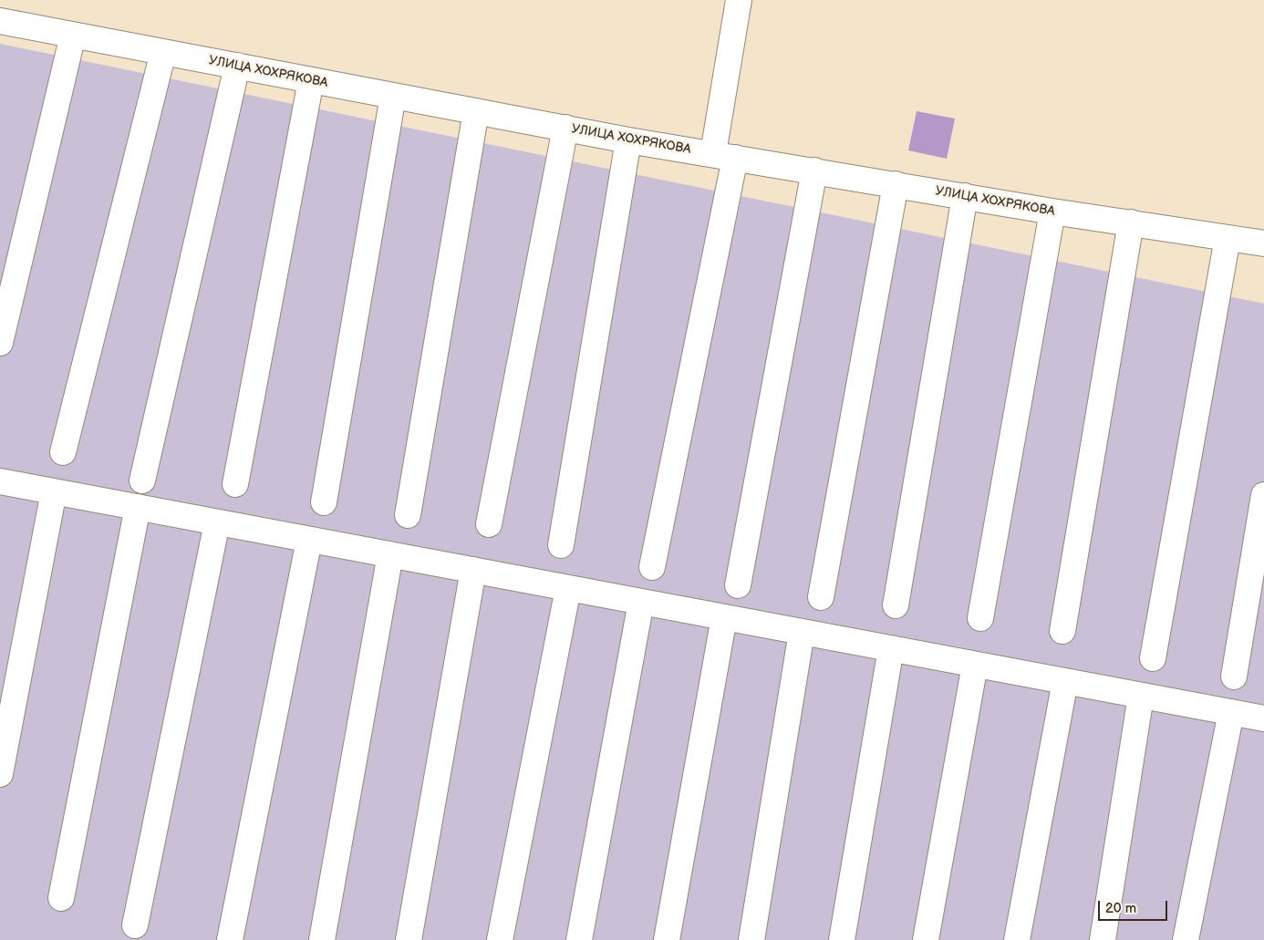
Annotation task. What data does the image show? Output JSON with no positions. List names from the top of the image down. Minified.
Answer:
{"streets":{"street":["УЛИЦА ХОХРЯКОВА"]},"scale_bar":"20 m"}
